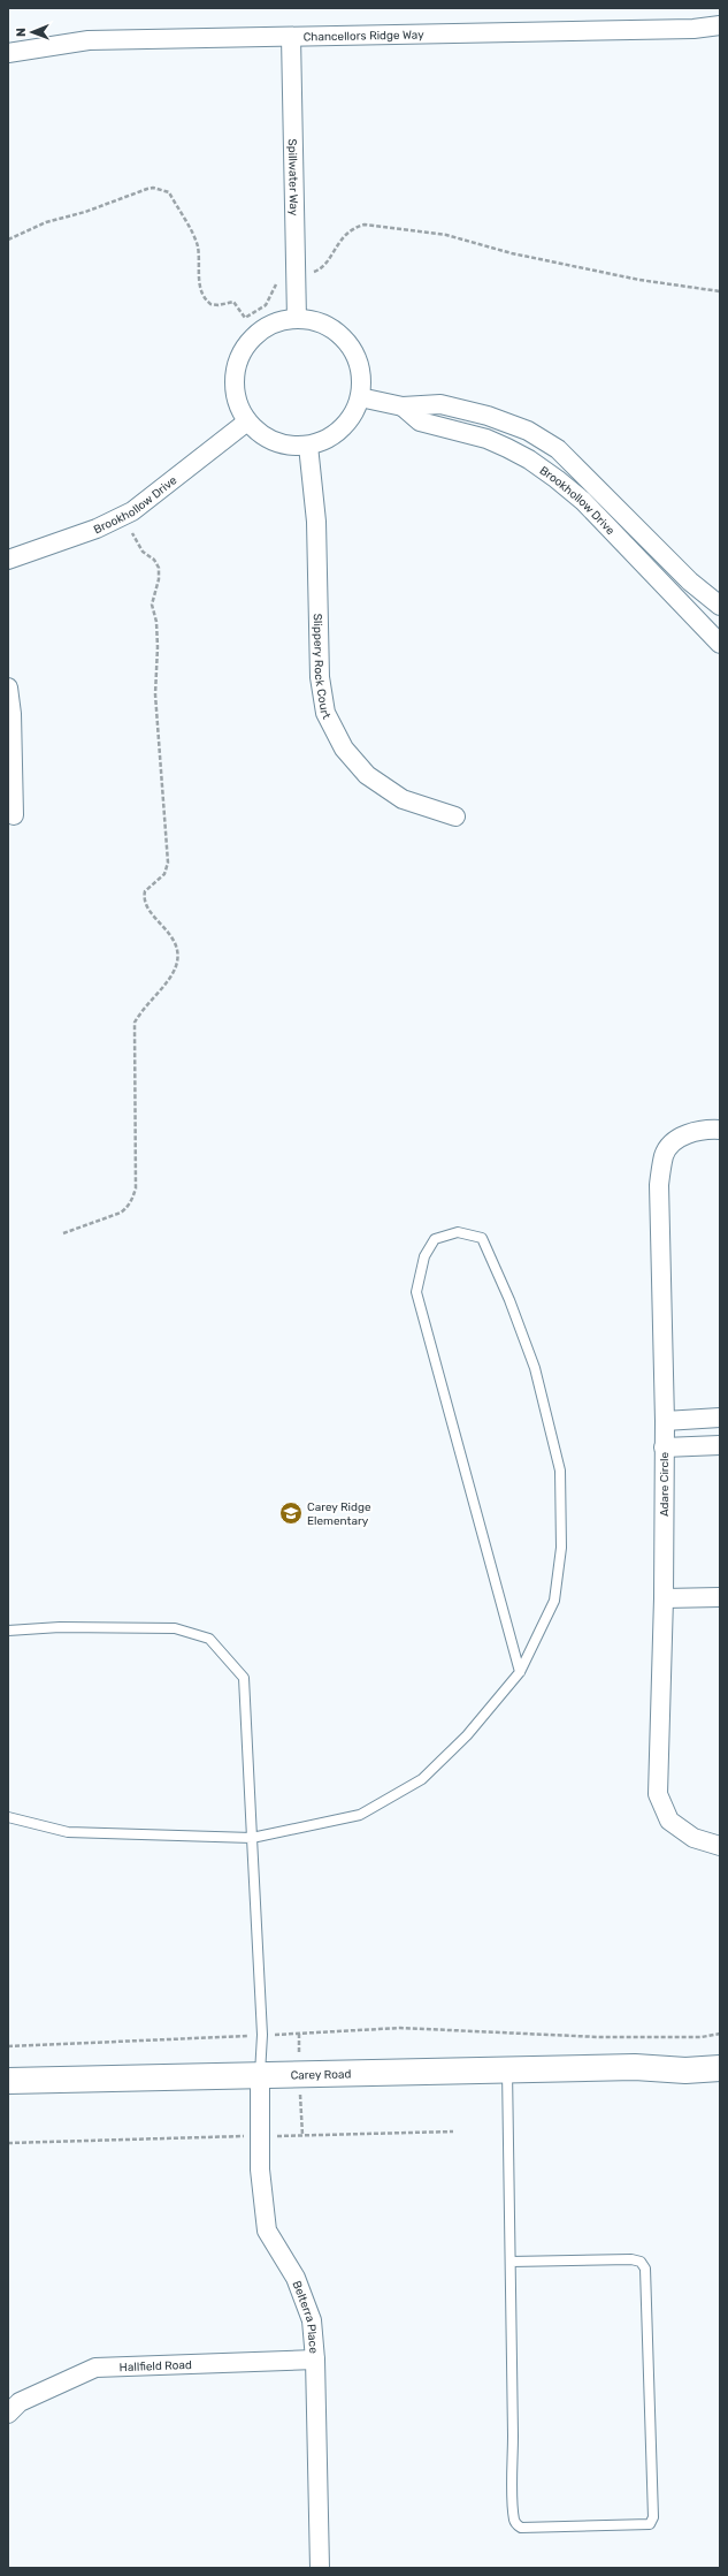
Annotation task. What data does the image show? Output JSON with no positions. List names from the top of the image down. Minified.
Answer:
{"streets":{"street":["Chancellors Ridge Way","Spillwater Way","Brookhollow Drive","Slippery Rock Court","Adare Circle","Carey Road","Belterra Place","Hallfield Road"]},"crossings":[["Chancellors Ridge Way","Spillwater Way"],["Spillwater Way","Brookhollow Drive"],["Spillwater Way","Slippery Rock Court"],["Brookhollow Drive","Slippery Rock Court"],["Carey Road","Belterra Place"],["Belterra Place","Hallfield Road"]],"places":{"school or university":["Carey Ridge Elementary"]},"north":"left"}
